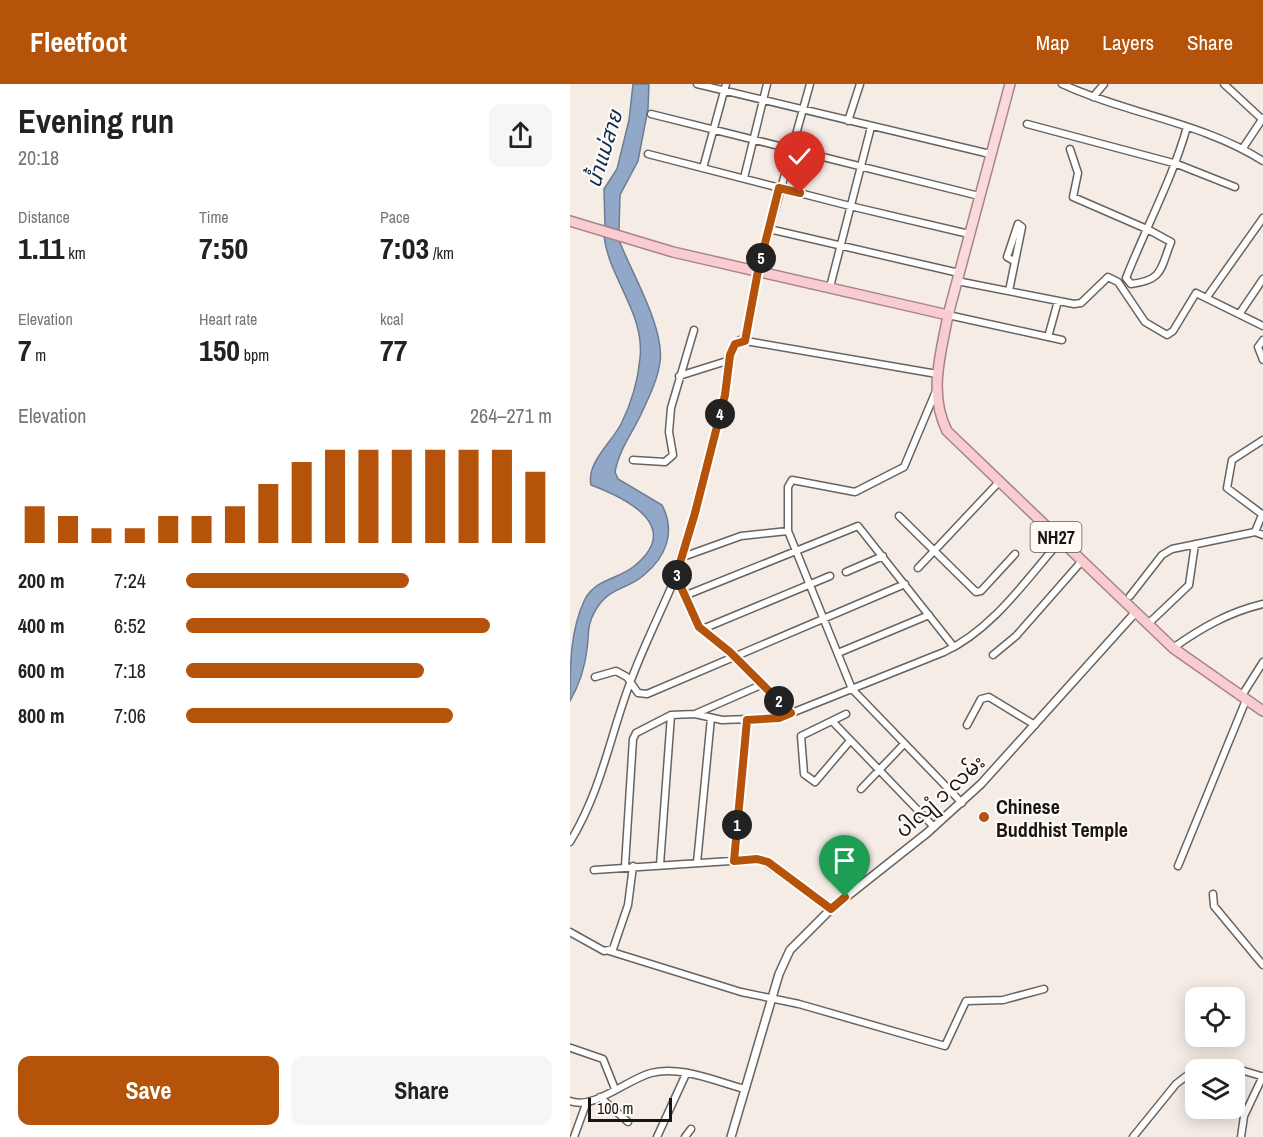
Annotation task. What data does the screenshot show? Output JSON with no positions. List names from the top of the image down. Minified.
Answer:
{"streets":{"highway":["NH27"],"street":["ပါလျံ ၁ လမ်း"]},"crossings":[["NH27","ပါလျံ ၁ လမ်း"]],"water":["น้ำแม่สาย"],"places":["Chinese Buddhist Temple"],"scale_bar":"100 m","page":{"header":"Fleetfoot","nav":["Map","Layers","Share"],"heading":["Evening run","20:18"],"stats":[["Distance","1.11 km"],["Time","7:50"],["Pace","7:03 /km"],["Elevation","7 m"],["Heart rate","150 bpm"],["kcal","77"]],"pins":["5","4","3","2","1"],"chart":["Elevation","264–271 m"],"list":[{"name":"200 m","note":"7:24"},{"name":"400 m","note":"6:52"},{"name":"600 m","note":"7:18"},{"name":"800 m","note":"7:06"}],"buttons":["Save","Share"],"scale":"100 m"}}
